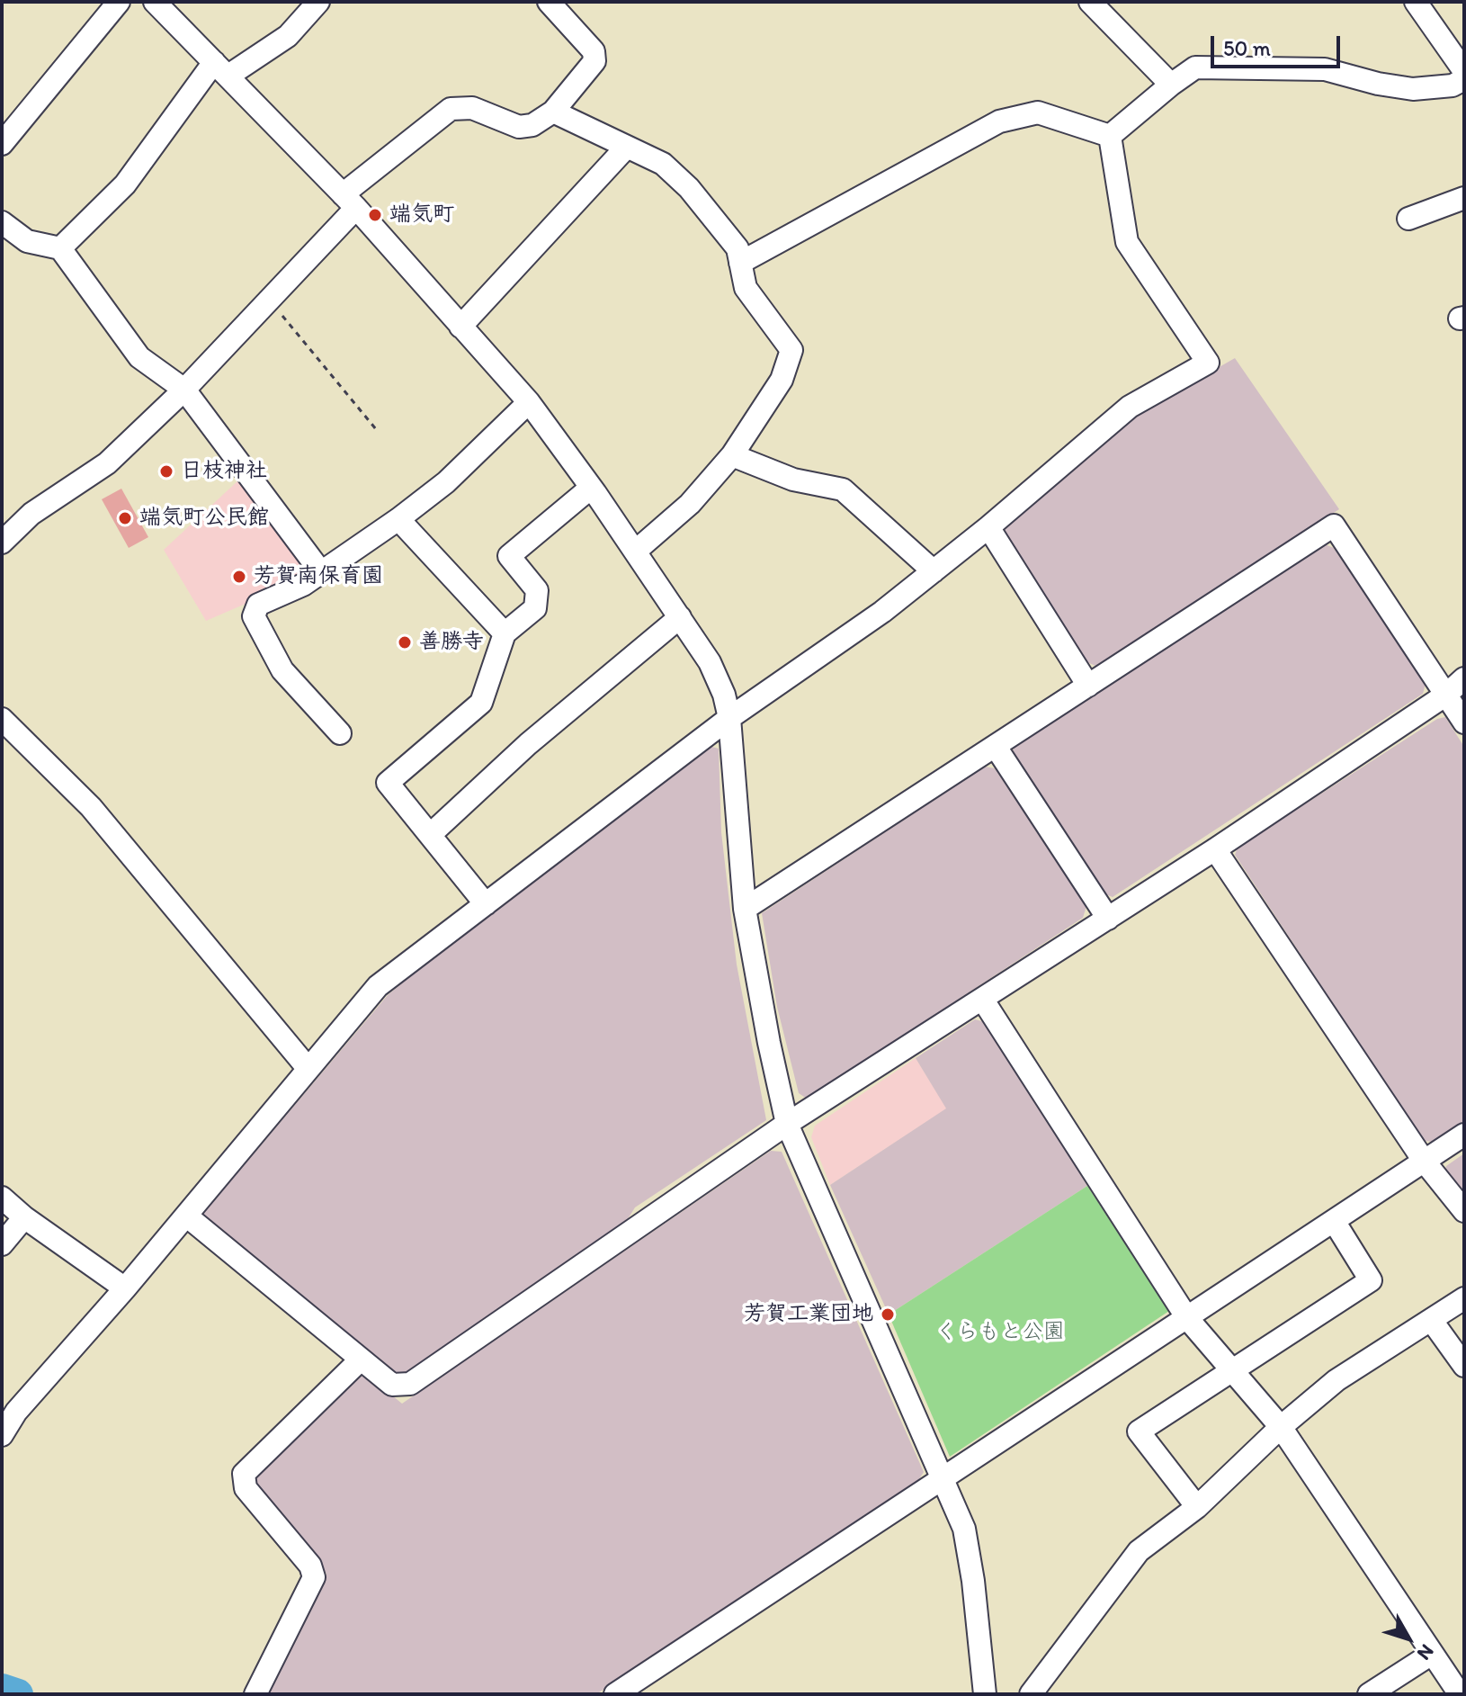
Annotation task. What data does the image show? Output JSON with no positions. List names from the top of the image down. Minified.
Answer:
{"parks":["くらもと公園"],"places":["端気町","日枝神社","端気町公民館","芳賀南保育園","善勝寺","芳賀工業団地"],"scale_bar":"50 m","north":"bottom right"}
